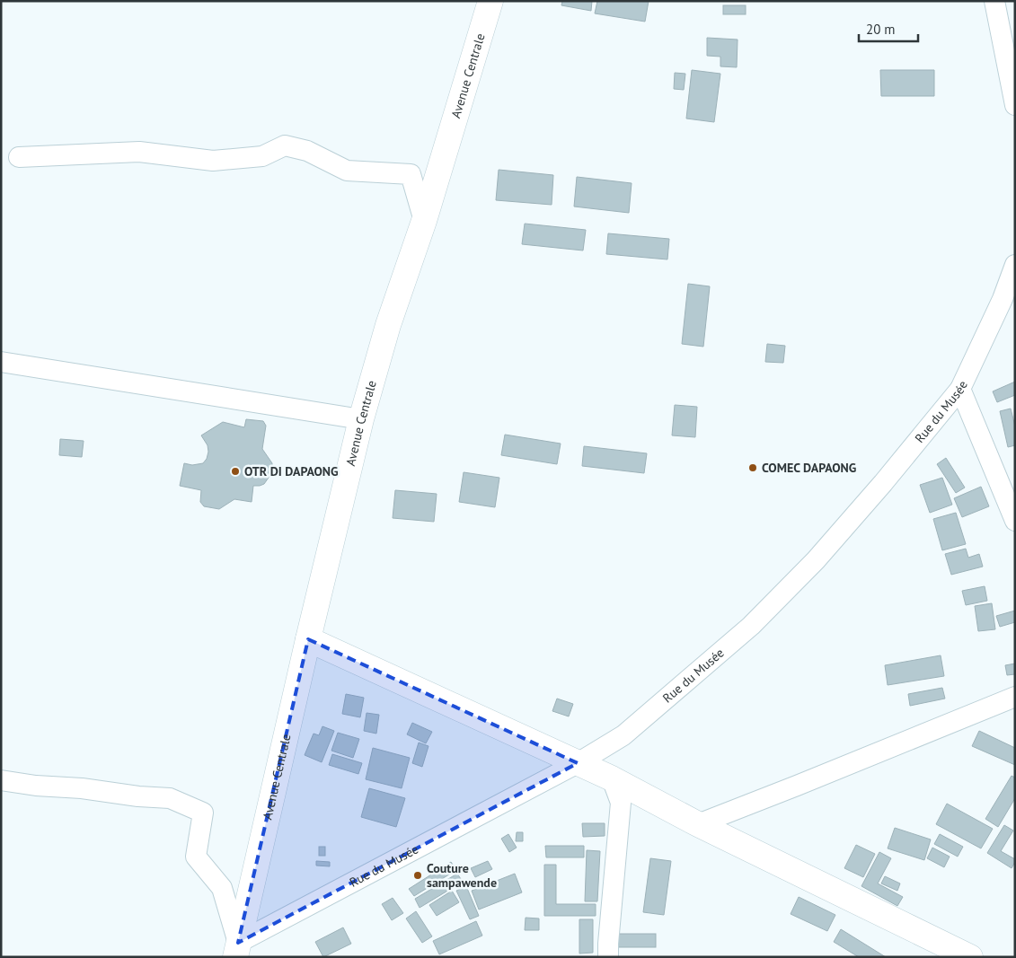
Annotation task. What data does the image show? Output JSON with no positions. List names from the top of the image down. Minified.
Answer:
{"streets":{"main road":["Avenue Centrale"],"street":["Rue du Musée"]},"crossings":[["Avenue Centrale","Rue du Musée"]],"places":["COMEC DAPAONG","OTR DI DAPAONG","Couture sampawende"],"scale_bar":"20 m"}
